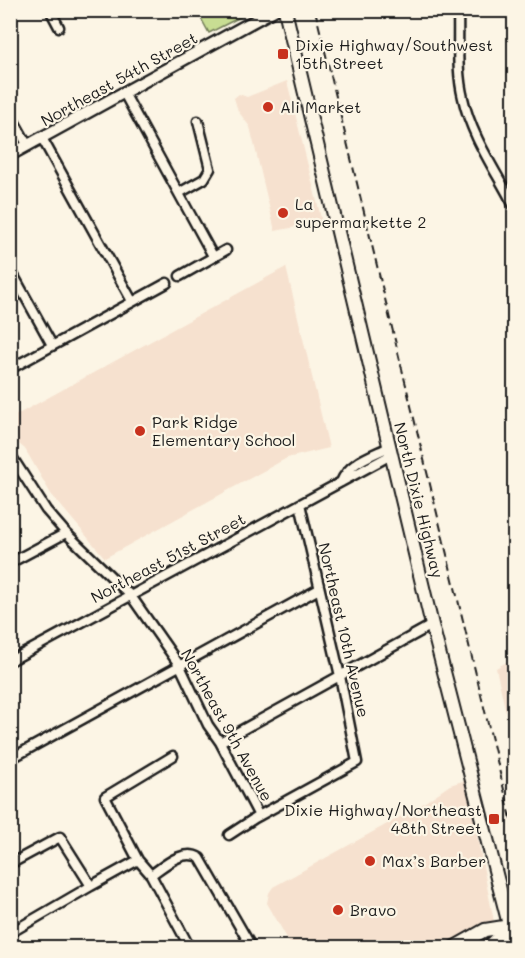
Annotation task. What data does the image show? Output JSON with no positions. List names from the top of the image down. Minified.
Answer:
{"streets":{"main road":["North Dixie Highway"],"street":["Northeast 54th Street","Northeast 51st Street","Northeast 10th Avenue","Northeast 9th Avenue"]},"crossings":[["North Dixie Highway","Northeast 51st Street"],["Northeast 51st Street","Northeast 10th Avenue"],["Northeast 51st Street","Northeast 9th Avenue"],["Northeast 10th Avenue","Northeast 9th Avenue"]],"places":{"transit":["Dixie Highway/Southwest 15th Street","Dixie Highway/Northeast 48th Street"],"other":["Ali Market","La supermarkette 2","Park Ridge Elementary School","Max’s Barber","Bravo"]}}
